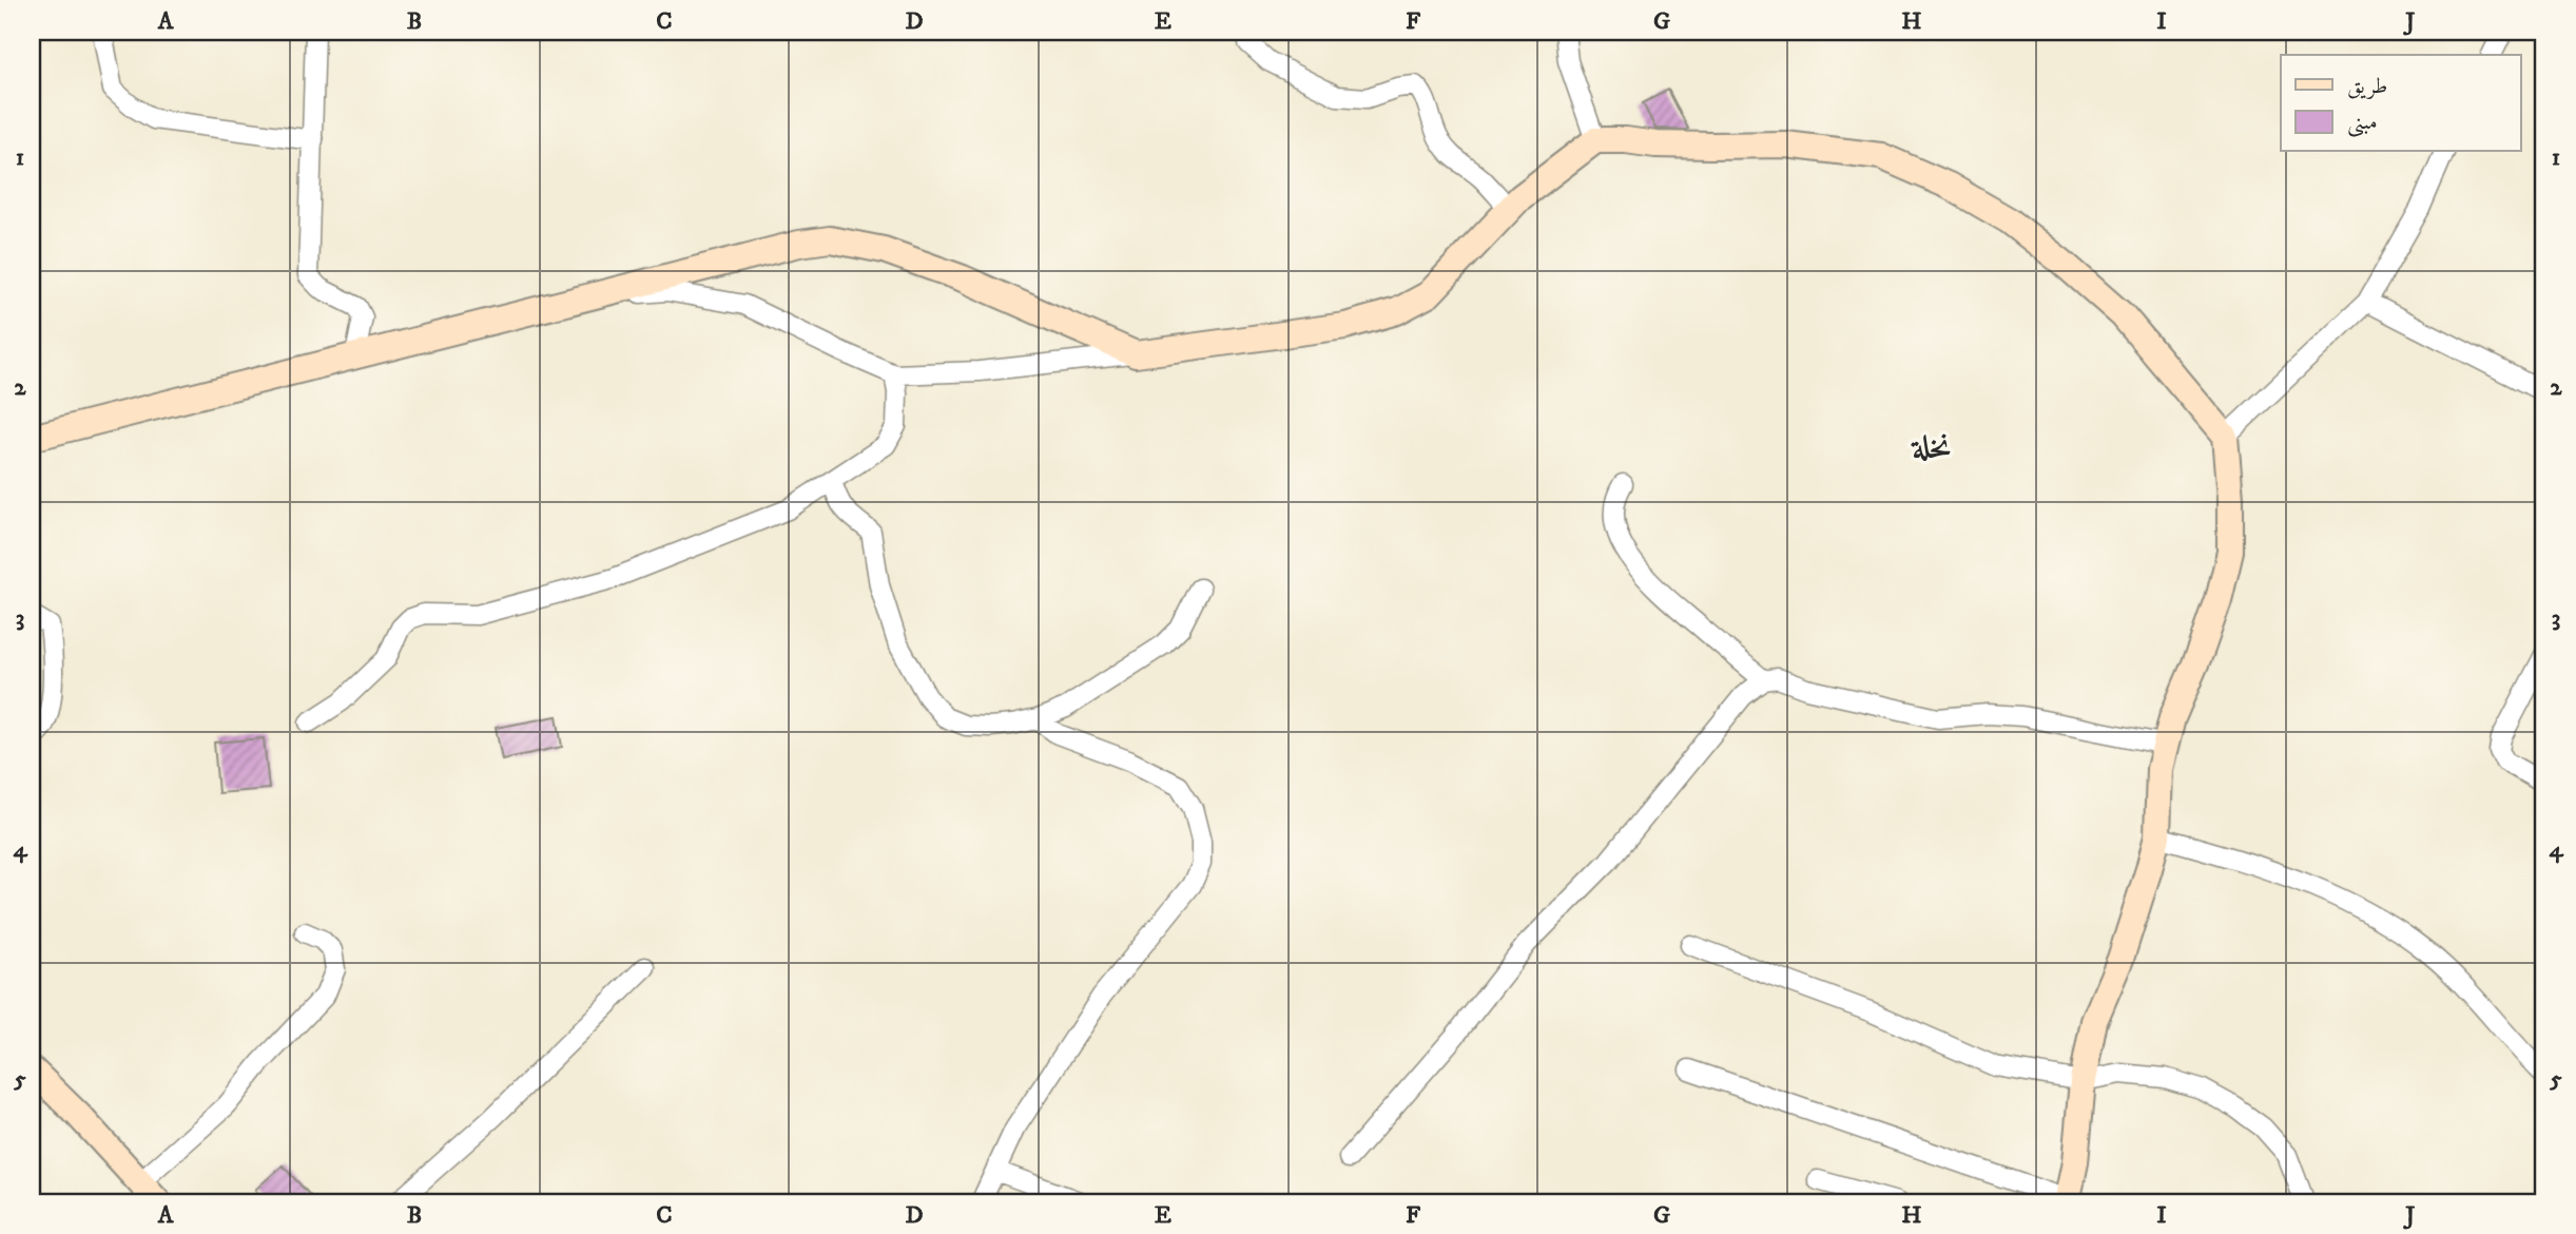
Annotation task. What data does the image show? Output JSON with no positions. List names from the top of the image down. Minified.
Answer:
{"districts":["نخلة"],"legend":["طريق","مبنى"],"grid":{"columns":["A","B","C","D","E","F","G","H","I","J"],"rows":["1","2","3","4","5"]}}
